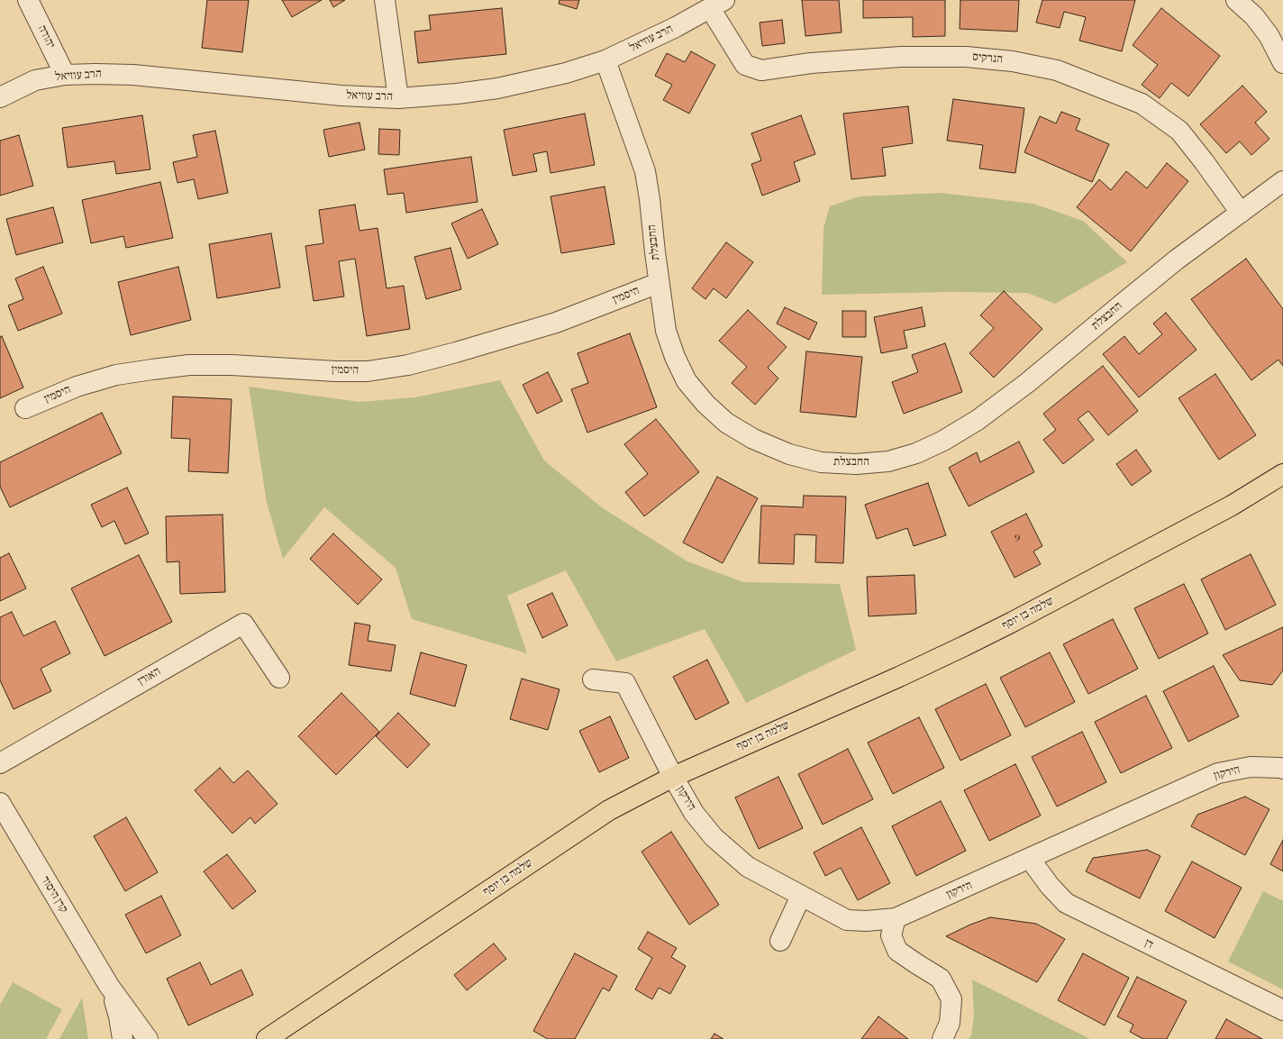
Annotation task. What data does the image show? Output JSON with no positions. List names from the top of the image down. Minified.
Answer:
{"streets":{"main road":["שלמה בן יוסף"],"street":["יהודה","הרב עוזיאל","הנרקיס","החבצלת","היסמין","האורן","הירקון","קרן היסוד","דן"]},"crossings":[["יהודה","הרב עוזיאל"],["הרב עוזיאל","הנרקיס"],["הרב עוזיאל","החבצלת"],["הנרקיס","החבצלת"],["החבצלת","היסמין"],["שלמה בן יוסף","הירקון"],["הירקון","דן"]],"house_numbers":["9"]}
